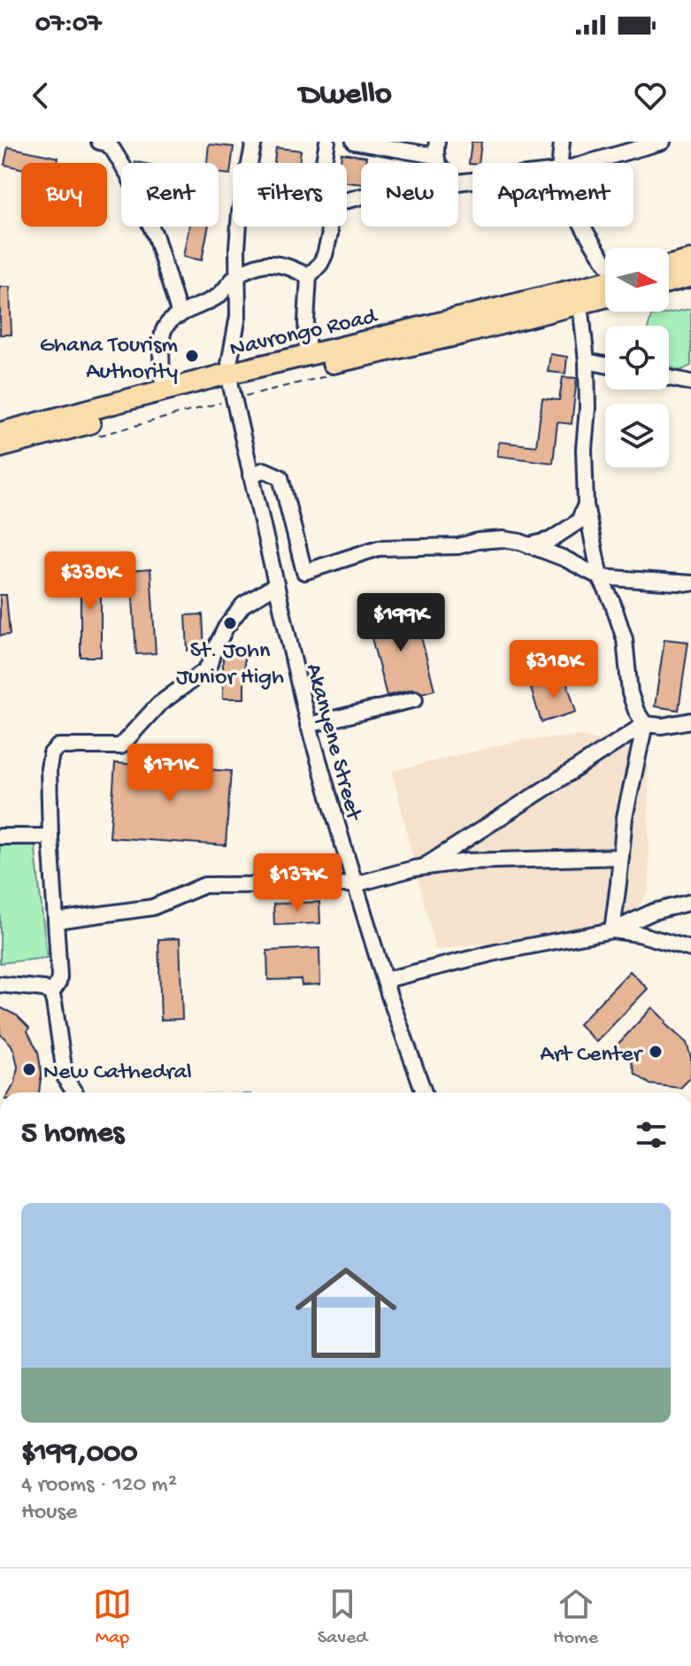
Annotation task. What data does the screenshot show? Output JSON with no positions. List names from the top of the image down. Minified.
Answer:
{"streets":{"highway":["Navrongo Road"],"street":["Akanyene Street"]},"crossings":[["Navrongo Road","Akanyene Street"]],"places":["Ghana Tourism Authority","St. John Junior High","Art Center","New Cathedral"],"north":"right","page":{"status":"07:07","header":"Dwello","chip":["Buy","Rent","Filters","New","Apartment"],"price":["$338K","$199K","$318K","$171K","$137K"],"heading":"5 homes","list":[{"name":"$199,000","note":"4 rooms · 120 m² · House"}],"tabs":["Map","Saved","Home"]}}
